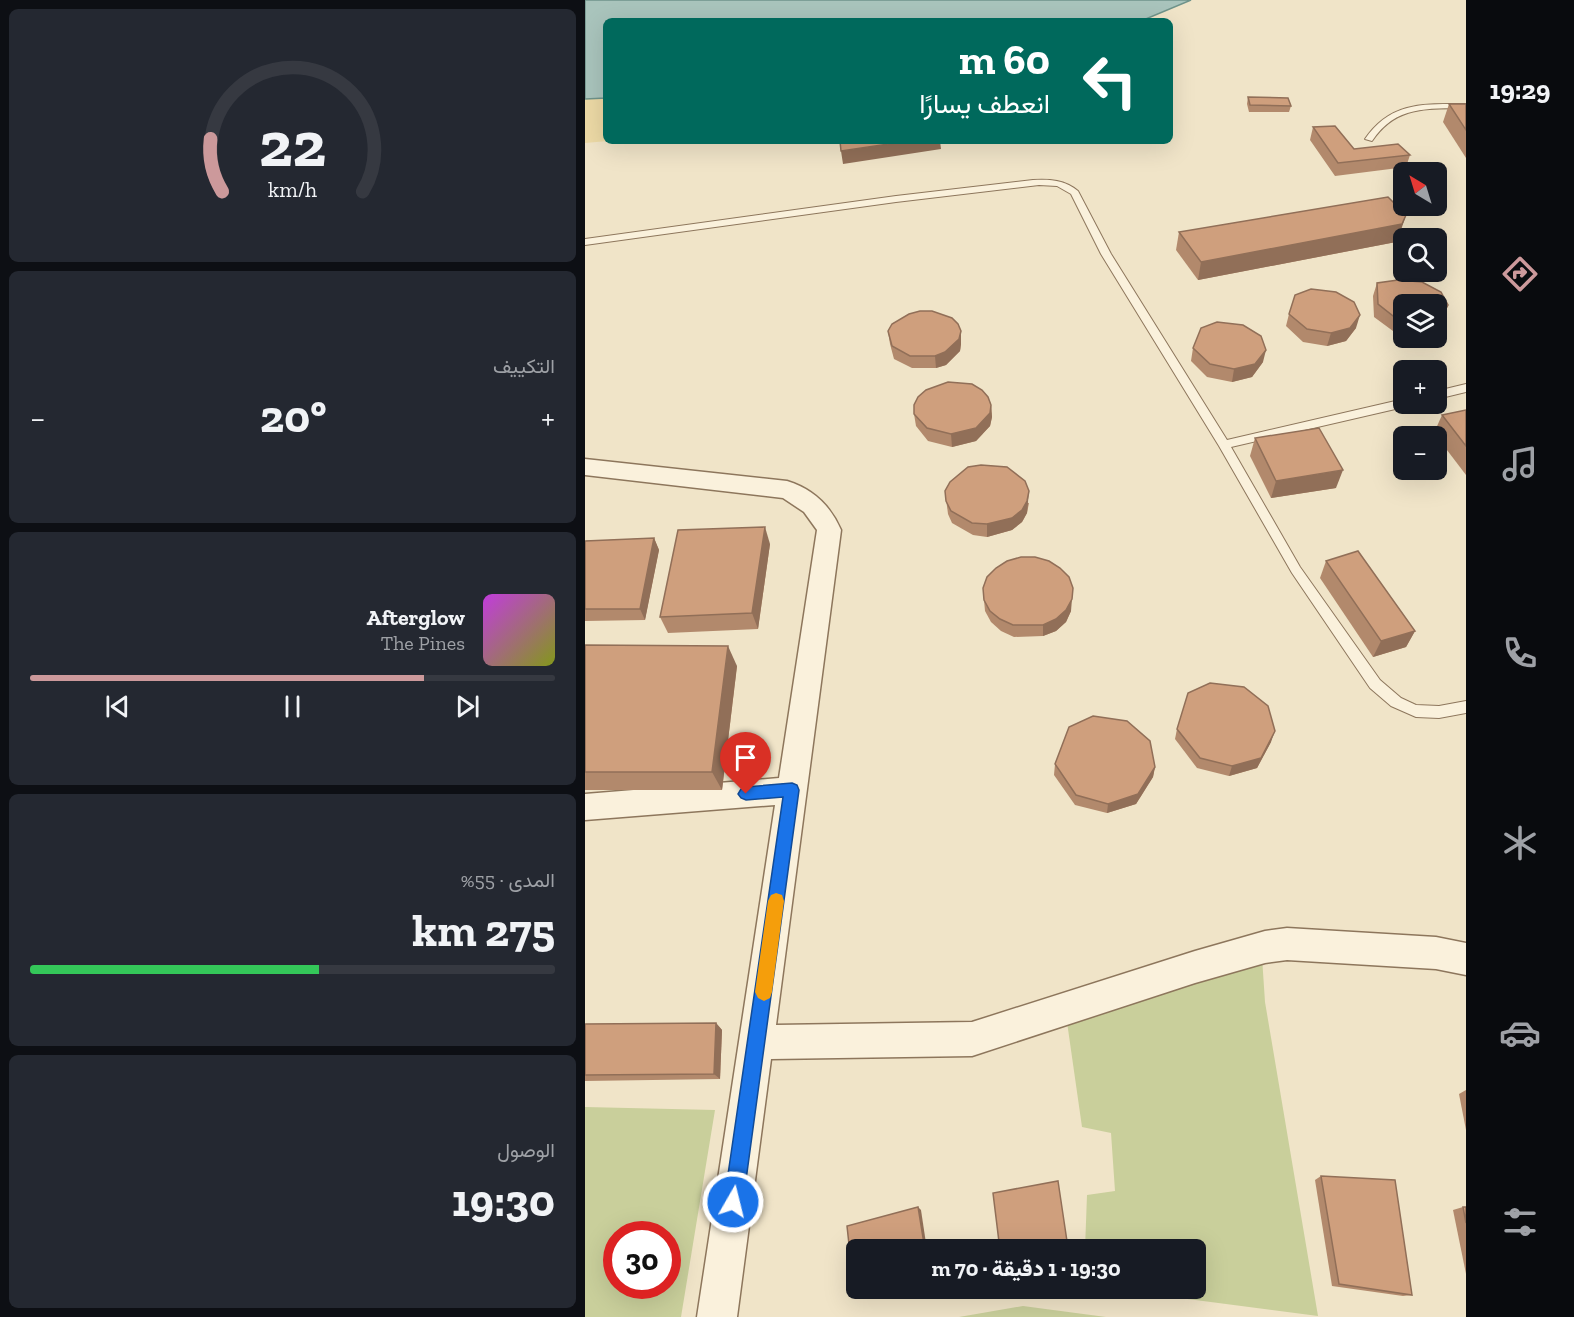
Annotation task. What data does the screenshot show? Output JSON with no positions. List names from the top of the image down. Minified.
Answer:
{"north":"top left","page":{"tabs":"19:29","turn":["60 m","انعطف يسارًا"],"map_buttons":["+","−"],"tile":["التكييف",["المدى · 55%","275 km"],["الوصول","19:30"]],"heat":["−","20°","+"],"song":["Afterglow","The Pines"],"limit":"30","trip":"19:30 · 1 دقيقة · 70 m","gauge":["22","km/h"]}}
